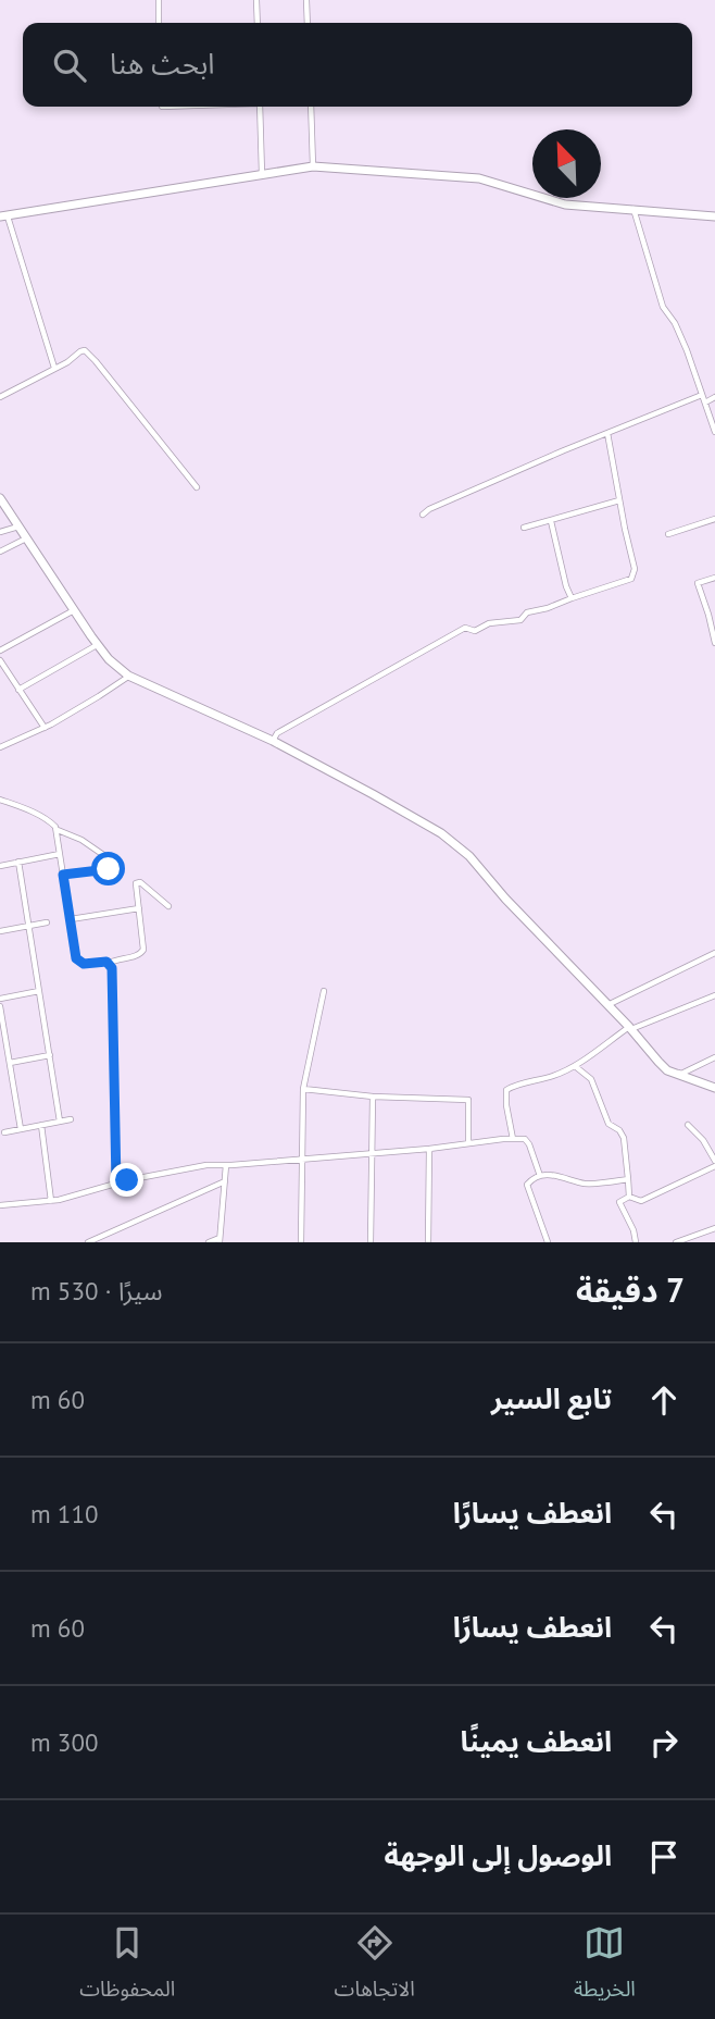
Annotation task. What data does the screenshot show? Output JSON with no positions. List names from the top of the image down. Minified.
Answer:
{"north":"top left","page":{"search":"ابحث هنا","heading":["7 دقيقة","سيرًا · 530 m"],"list":[["تابع السير","60 m"],["انعطف يسارًا","110 m"],["انعطف يسارًا","60 m"],["انعطف يمينًا","300 m"],"الوصول إلى الوجهة"],"nav":["الخريطة","الاتجاهات","المحفوظات"]}}
